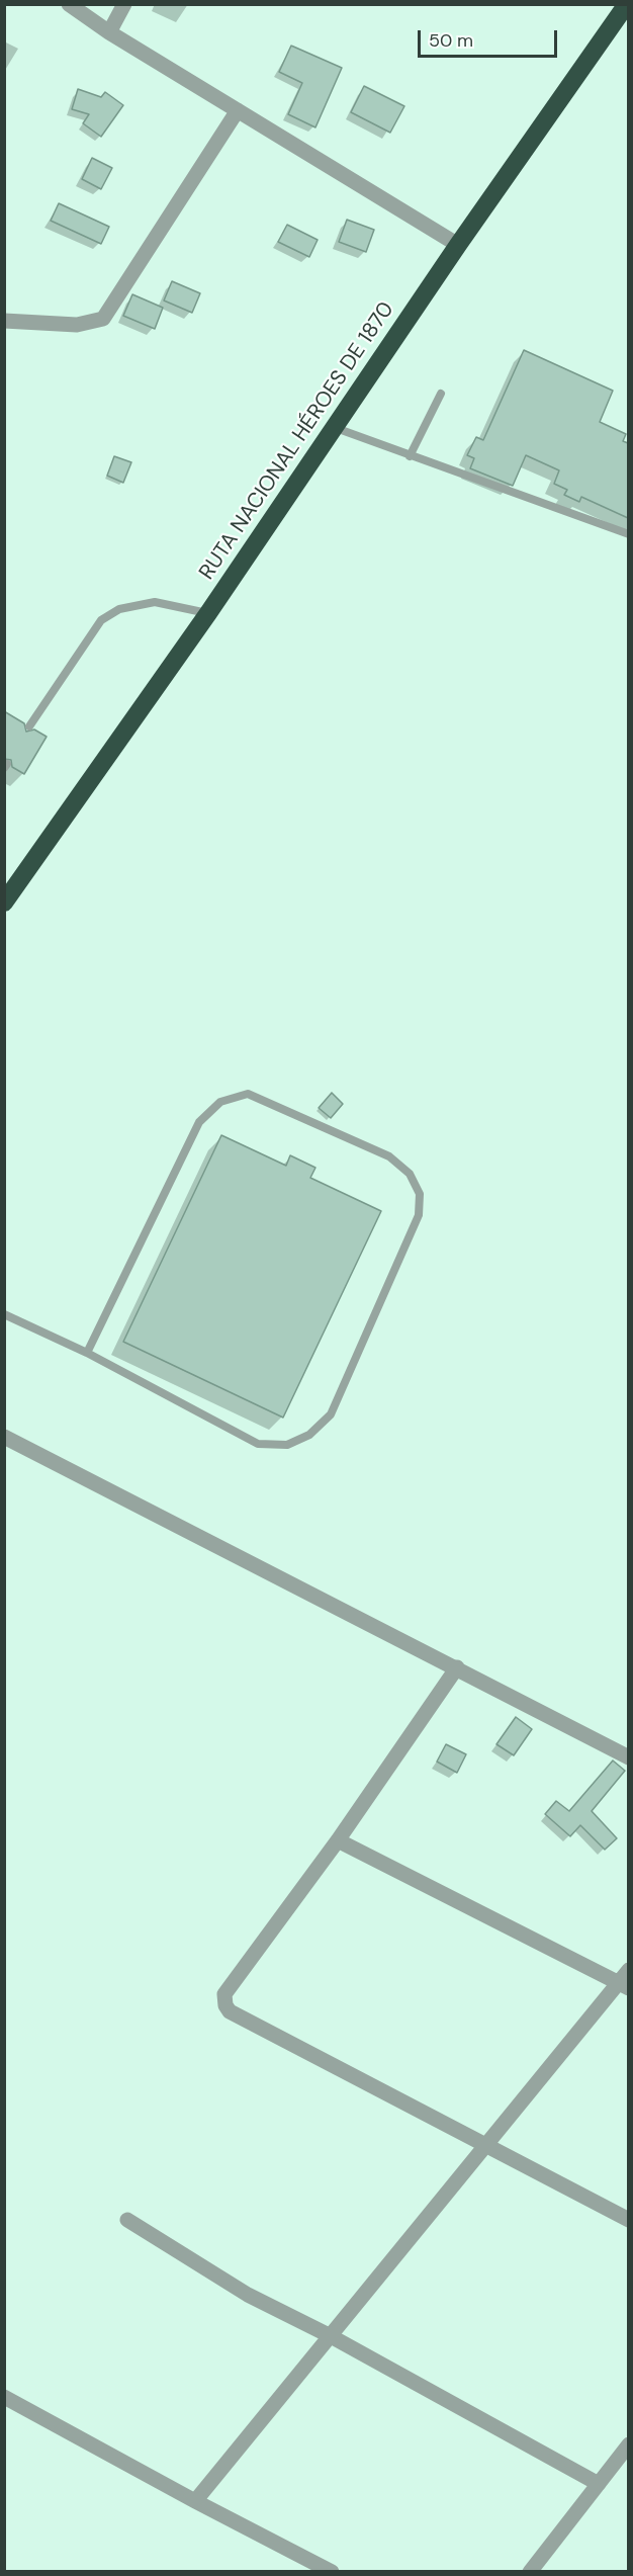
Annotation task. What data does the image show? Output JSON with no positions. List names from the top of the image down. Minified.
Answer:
{"streets":{"highway":["RUTA NACIONAL HÉROES DE 1870"]},"scale_bar":"50 m"}
